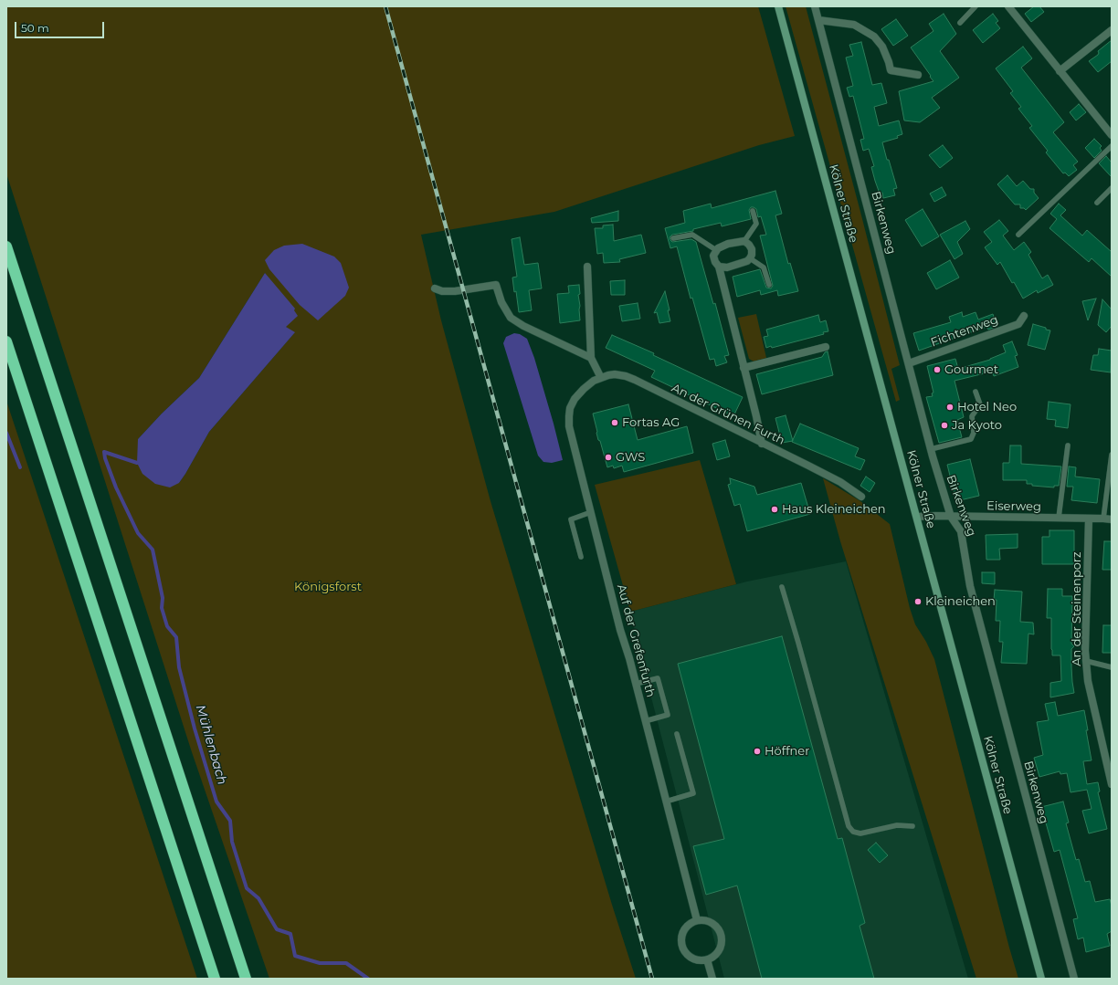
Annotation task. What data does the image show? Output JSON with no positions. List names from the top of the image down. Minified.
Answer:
{"streets":{"main road":["Kölner Straße"],"street":["Birkenweg","Fichtenweg","An der Grünen Furth","Eiserweg","An der Steinenporz","Auf der Grefenfurth"]},"crossings":[["Kölner Straße","Eiserweg"],["Birkenweg","Fichtenweg"],["Birkenweg","Eiserweg"],["An der Grünen Furth","Auf der Grefenfurth"],["Eiserweg","An der Steinenporz"]],"water":["Mühlenbach"],"parks":["Königsforst"],"places":["Gourmet","Hotel Neo","Fortas AG","Ja Kyoto","GWS","Haus Kleineichen","Kleineichen","Höffner"],"scale_bar":"50 m"}
